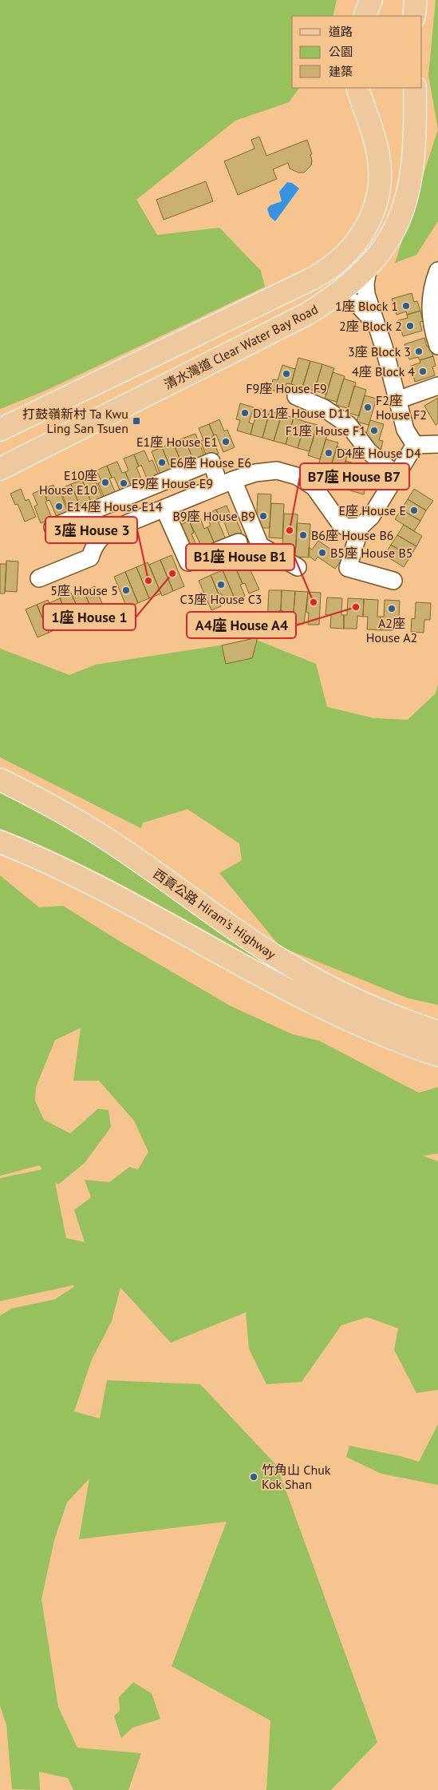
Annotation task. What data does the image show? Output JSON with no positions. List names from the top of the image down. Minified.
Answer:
{"streets":{"main road":["清水灣道 Clear Water Bay Road","西貢公路 Hiram's Highway"]},"places":{"other":["1座 Block 1","2座 Block 2","3座 Block 3","4座 Block 4","F9座 House F9","F2座 House F2","D11座 House D11","F1座 House F1","E1座 House E1","D4座 House D4","E6座 House E6","E10座 House E10","E9座 House E9","E14座 House E14","E座 House E","B9座 House B9","B7座 House B7","B6座 House B6","B5座 House B5","1座 House 1","3座 House 3","C3座 House C3","5座 House 5","B1座 House B1","A4座 House A4","A2座 House A2","竹角山 Chuk Kok Shan"],"transit":["打鼓嶺新村 Ta Kwu Ling San Tsuen"]},"legend":["道路","公園","建築"]}
